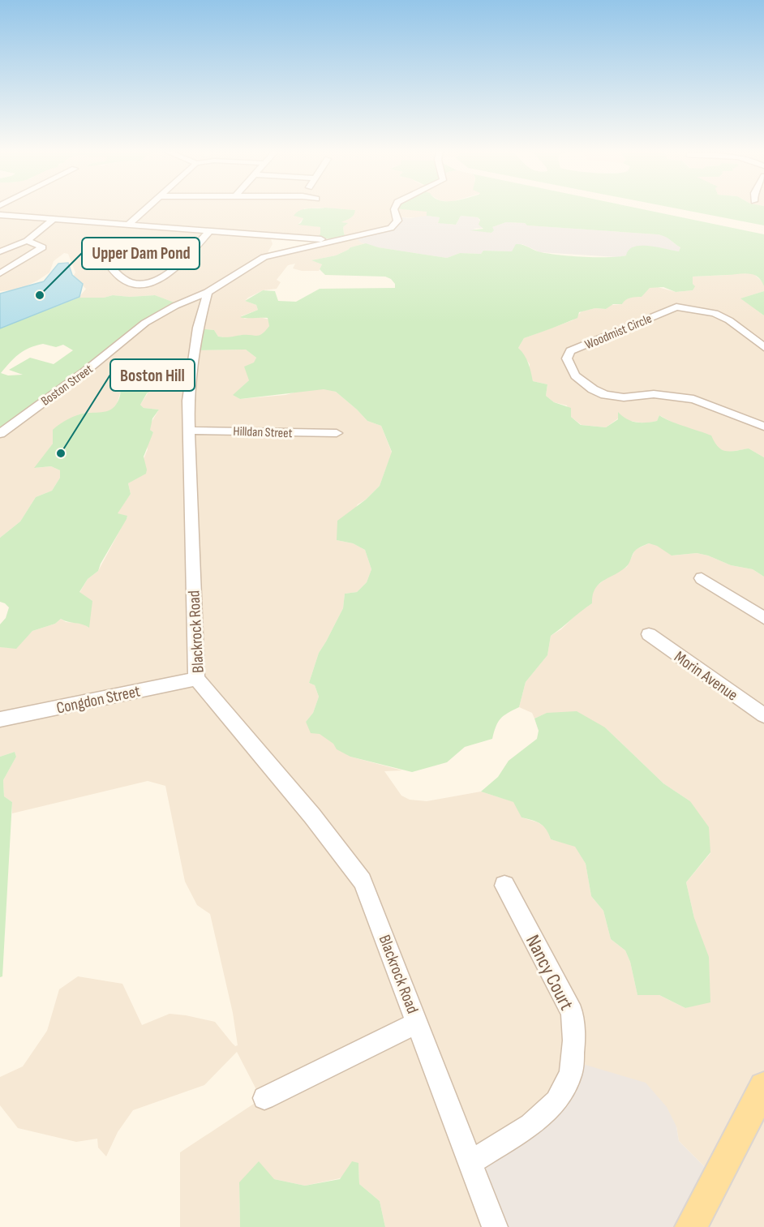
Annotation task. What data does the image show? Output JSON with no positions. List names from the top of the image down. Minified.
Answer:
{"streets":{"street":["Woodmist Circle","Boston Street","Hilldan Street","Blackrock Road","Morin Avenue","Congdon Street","Nancy Court"]},"crossings":[["Boston Street","Blackrock Road"],["Hilldan Street","Blackrock Road"],["Blackrock Road","Congdon Street"],["Blackrock Road","Nancy Court"]],"places":["Upper Dam Pond","Boston Hill"]}
